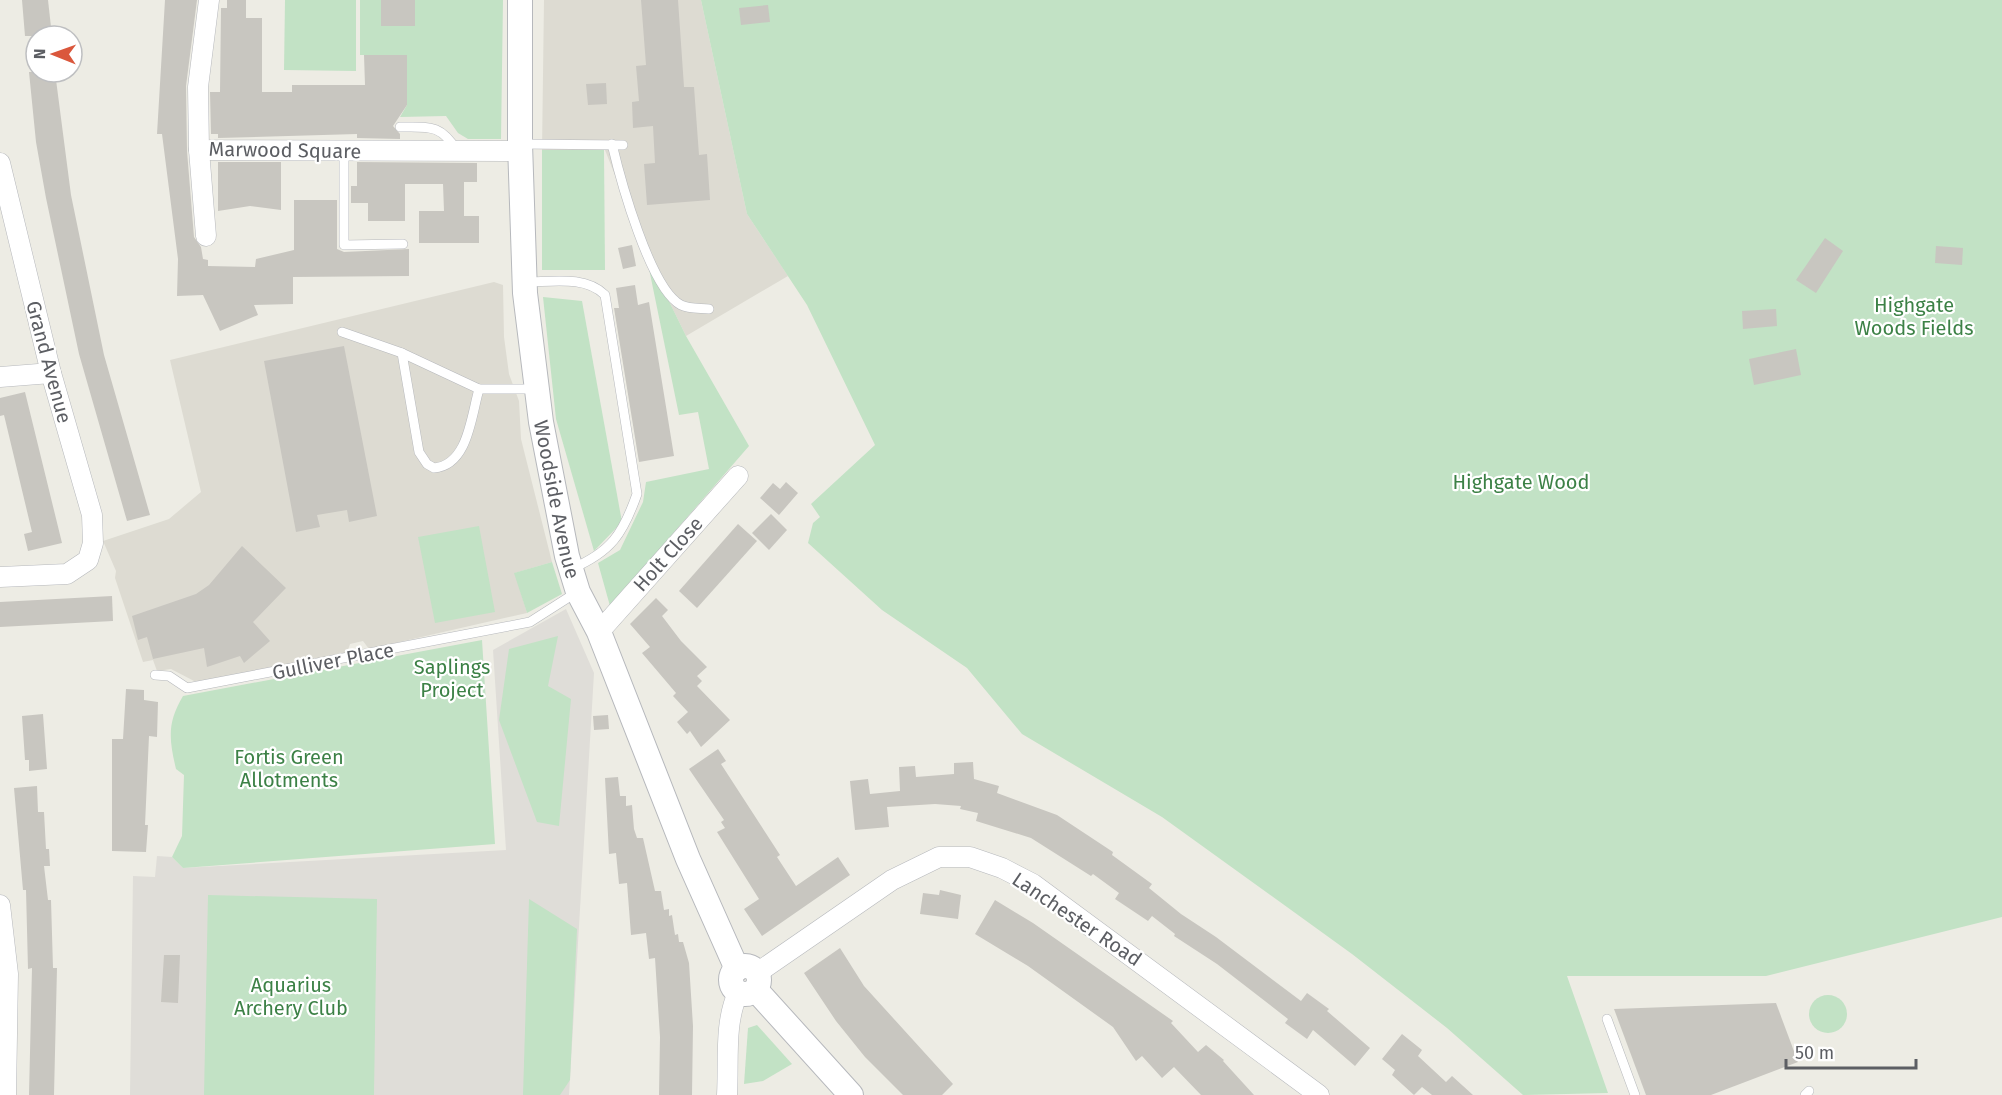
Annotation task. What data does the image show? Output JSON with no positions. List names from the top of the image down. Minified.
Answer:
{"streets":{"street":["Marwood Square","Grand Avenue","Woodside Avenue","Holt Close","Lanchester Road"],"lane":["Gulliver Place"]},"crossings":[["Marwood Square","Woodside Avenue"],["Woodside Avenue","Holt Close"],["Woodside Avenue","Gulliver Place"],["Woodside Avenue","Lanchester Road"]],"parks":["Highgate Woods Fields","Highgate Wood","Saplings Project","Fortis Green Allotments","Aquarius Archery Club"],"scale_bar":"50 m","north":"left"}
